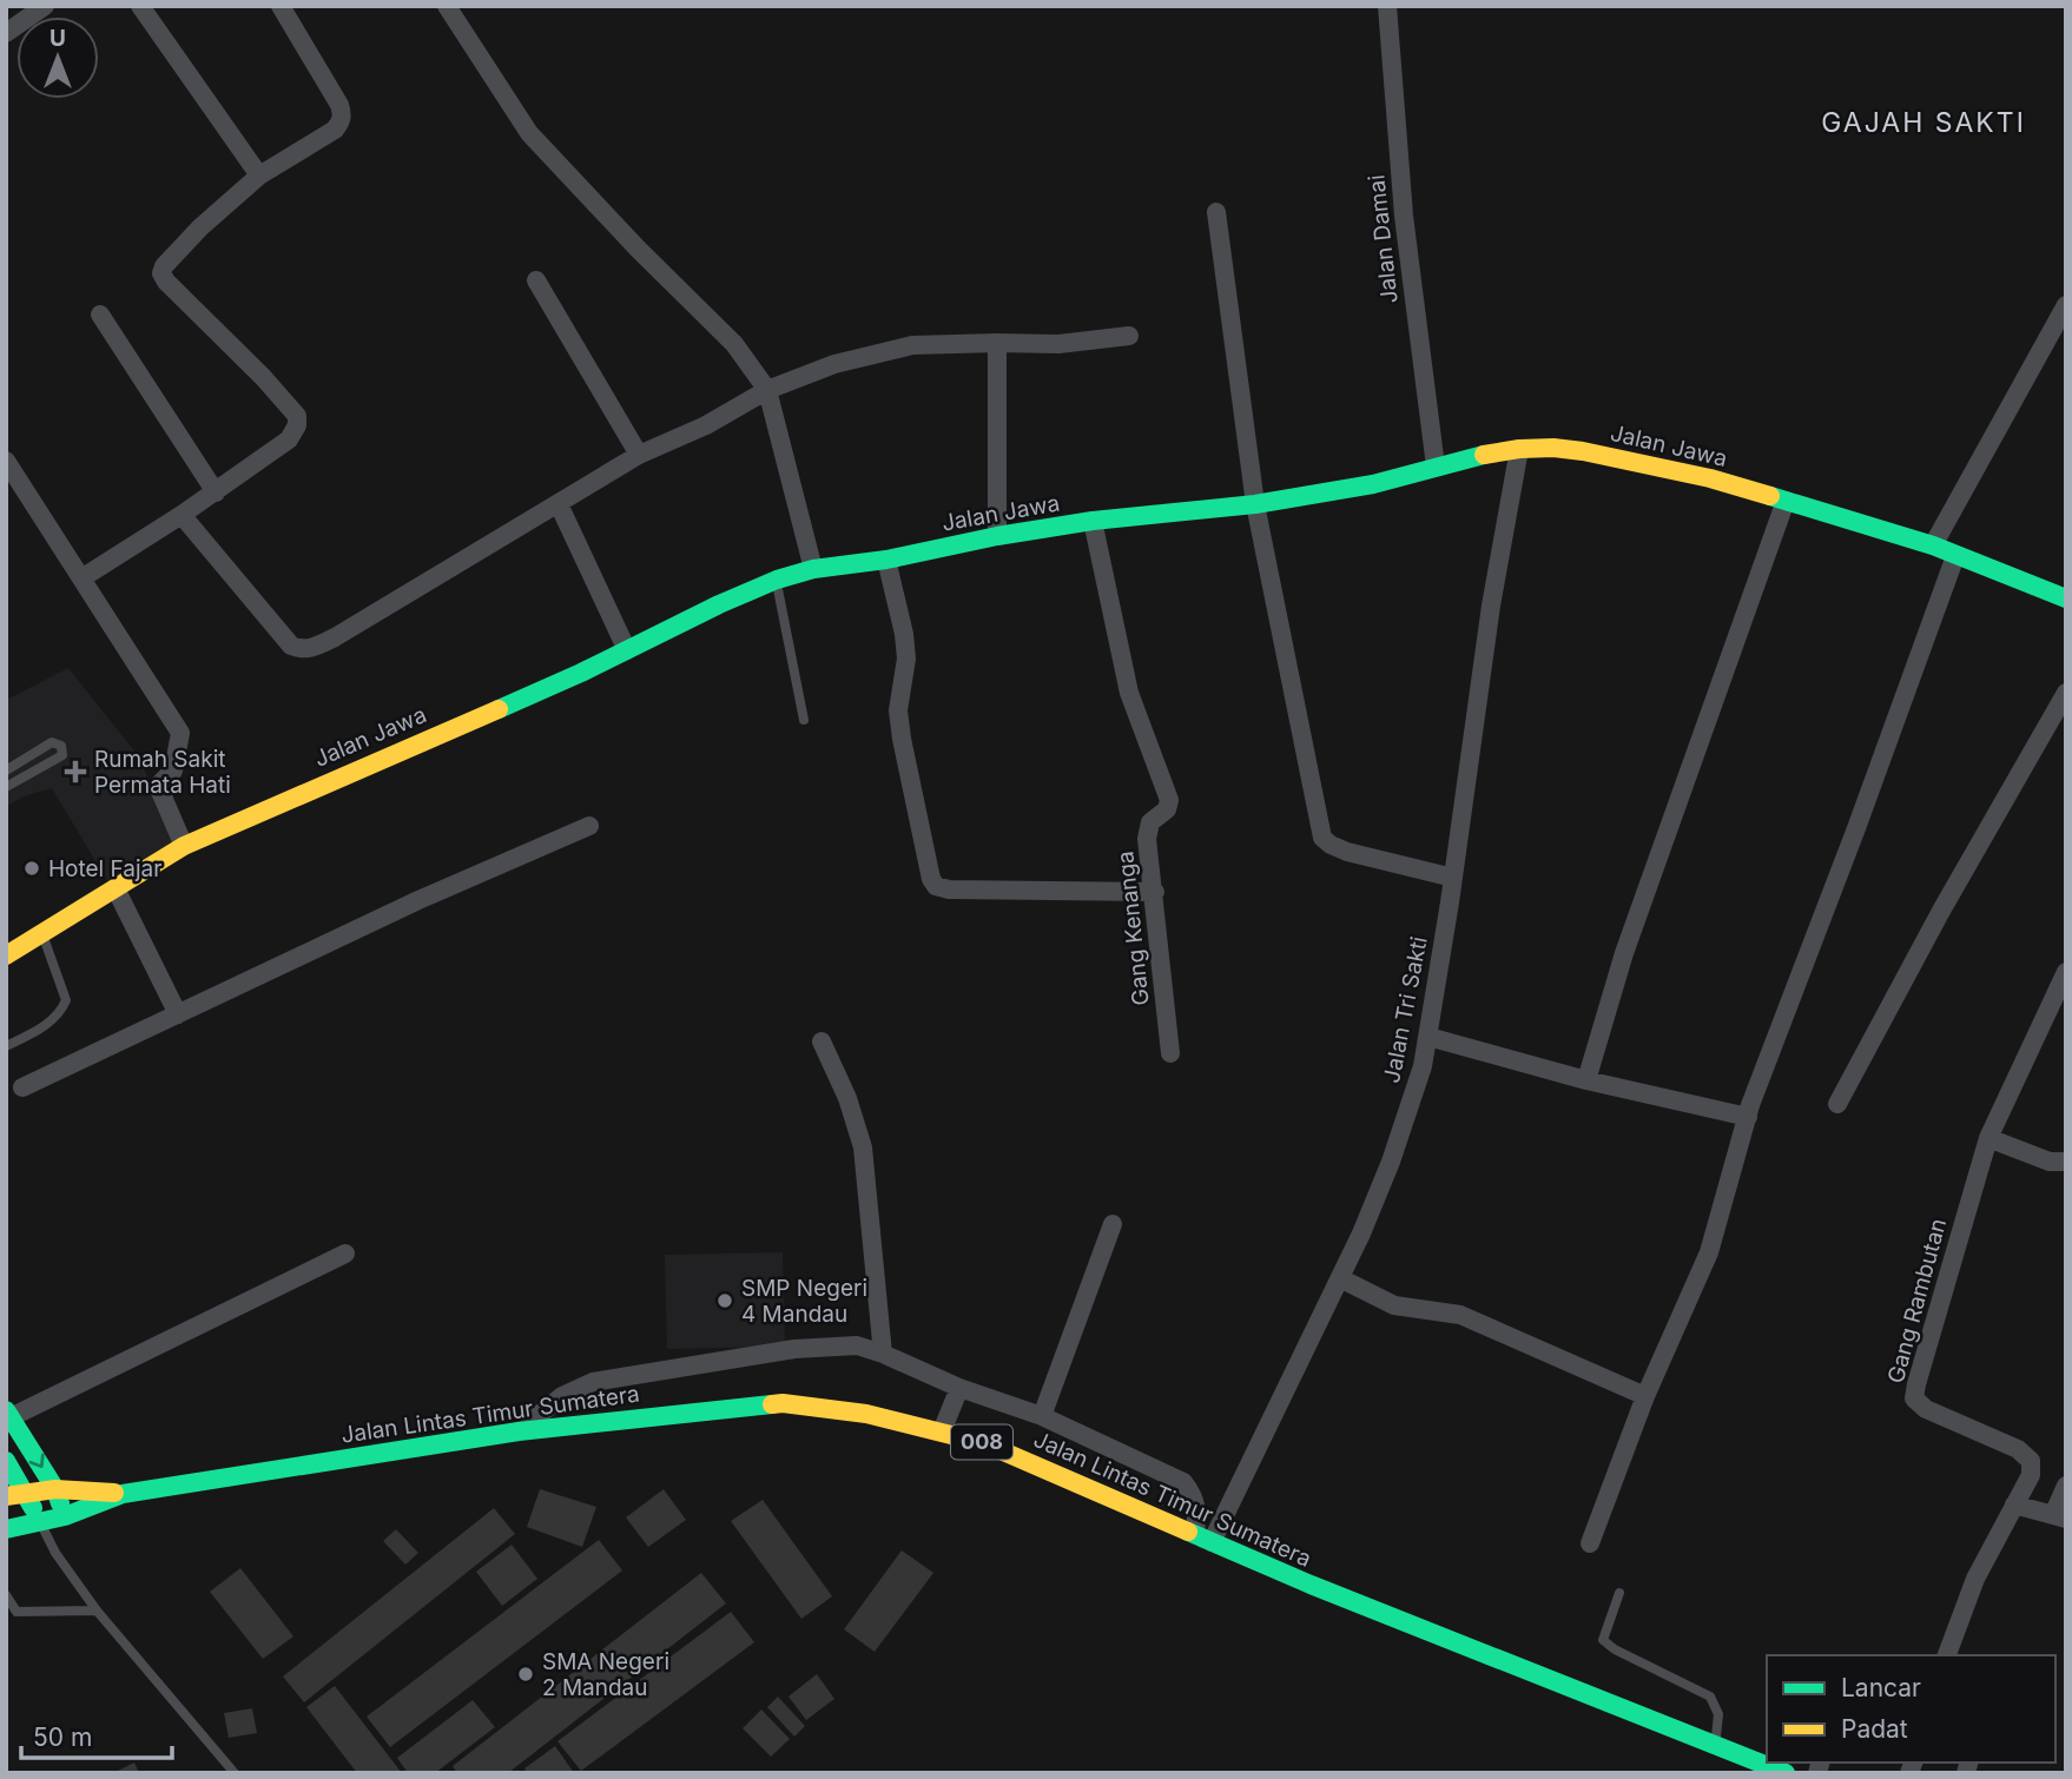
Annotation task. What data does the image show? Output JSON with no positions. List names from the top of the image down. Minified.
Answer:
{"streets":{"main road":["Jalan Jawa","Jalan Lintas Timur Sumatera","008"],"street":["Jalan Damai","Gang Kenanga","Jalan Tri Sakti","Gang Rambutan"]},"crossings":[["Jalan Damai","Jalan Jawa"],["Jalan Jawa","Gang Kenanga"],["Jalan Jawa","Jalan Tri Sakti"],["Jalan Tri Sakti","Jalan Lintas Timur Sumatera"],["Jalan Lintas Timur Sumatera","008"]],"districts":["GAJAH SAKTI"],"places":{"health":["Rumah Sakit Permata Hati"],"other":["Hotel Fajar","SMP Negeri 4 Mandau","SMA Negeri 2 Mandau"]},"legend":["Lancar","Padat"],"scale_bar":"50 m","north":"top"}
